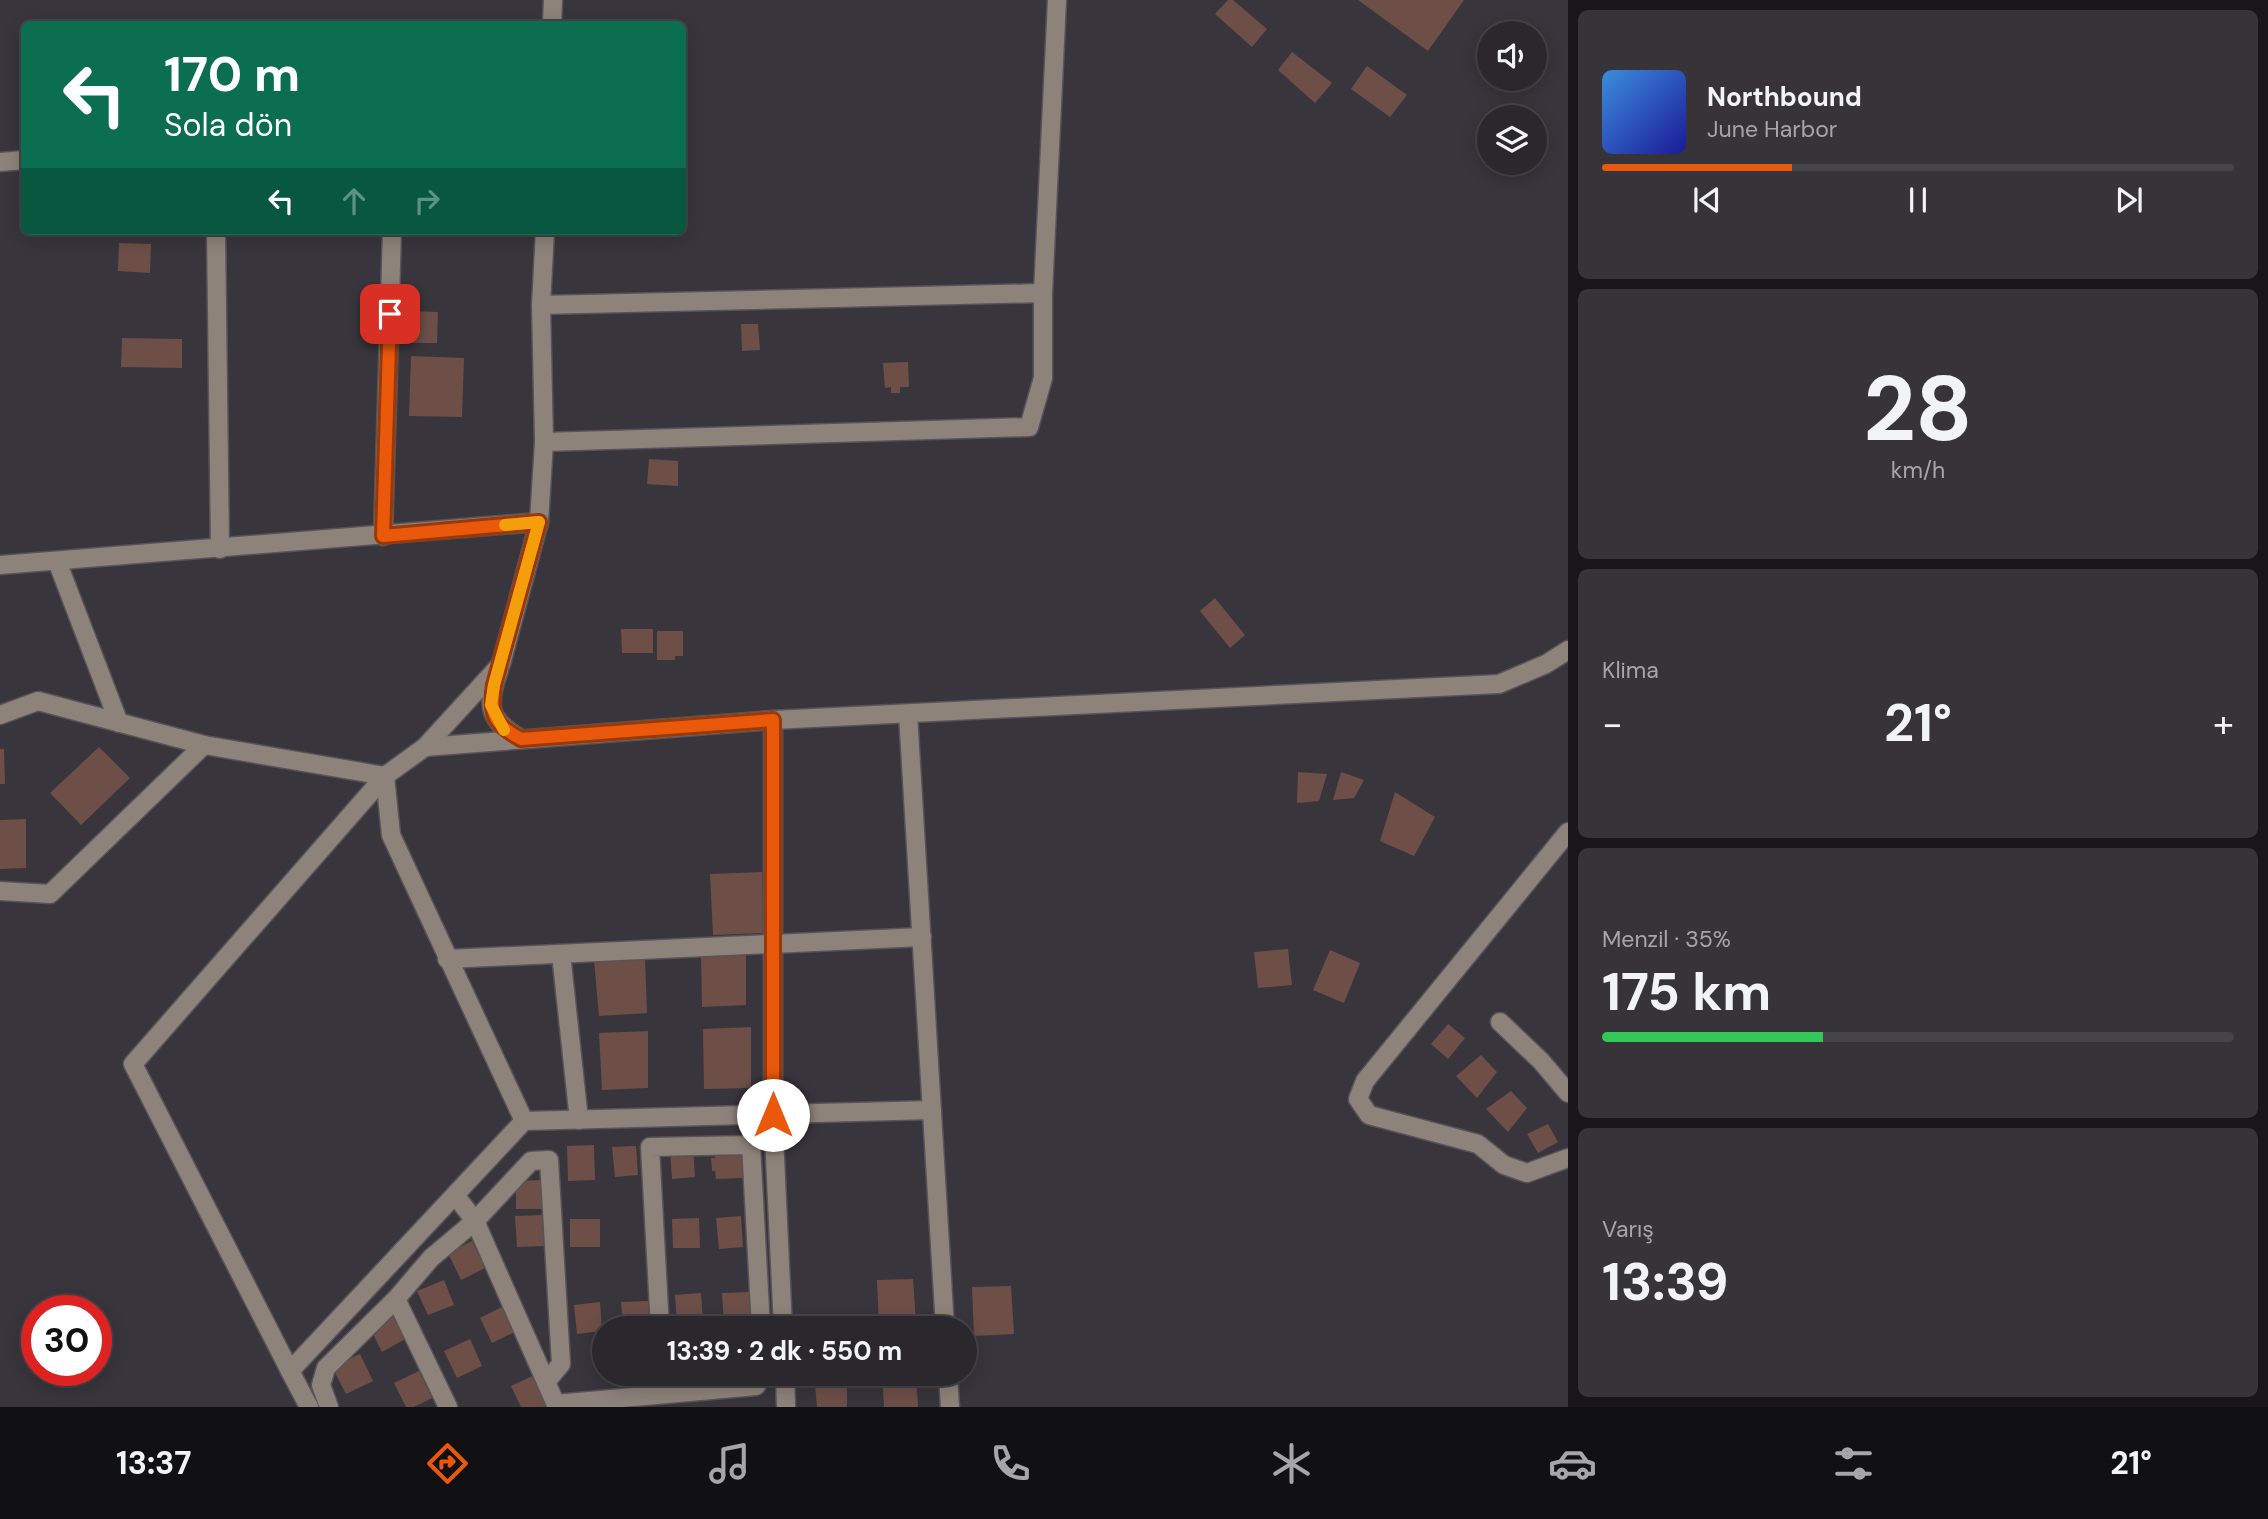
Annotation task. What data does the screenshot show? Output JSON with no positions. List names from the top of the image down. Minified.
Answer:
{"page":{"turn":["170 m","Sola dön"],"song":["Northbound","June Harbor"],"tile":[["28","km/h"],"Klima",["Menzil · 35%","175 km"],["Varış","13:39"]],"heat":["−","21°","+"],"limit":"30","trip":"13:39 · 2 dk · 550 m","tabs":["13:37","21°"]}}
